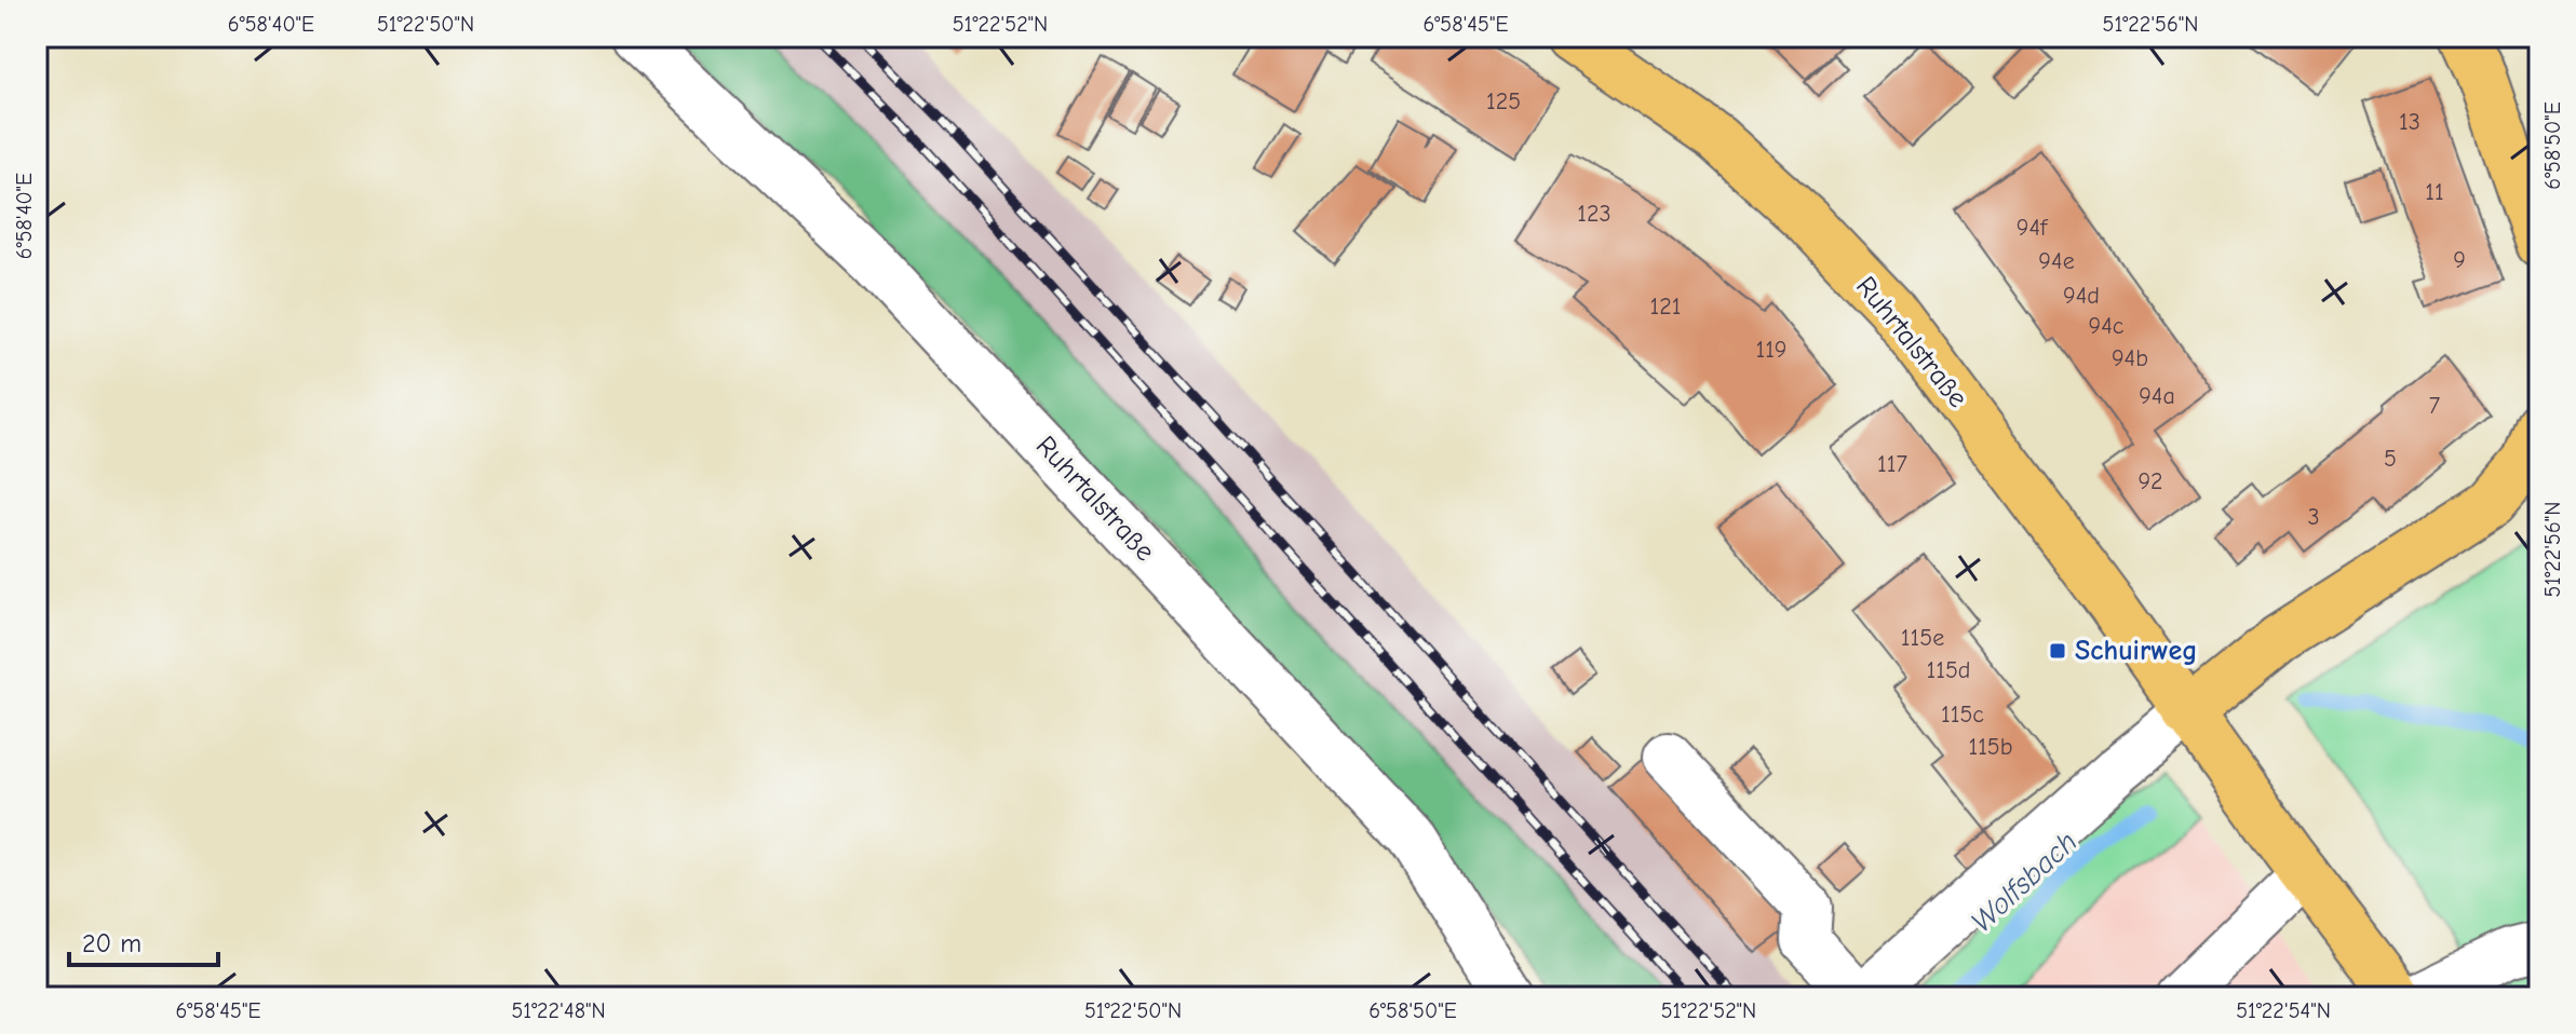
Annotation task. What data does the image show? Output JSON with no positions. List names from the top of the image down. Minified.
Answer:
{"streets":{"main road":["Ruhrtalstraße"]},"water":["Wolfsbach"],"places":{"transit":["Schuirweg"]},"house_numbers":["125","13","11","123","94f","9","94e","94d","121","94c","119","94b","94a","7","5","117","92","3","115e","115d","115c","115b"],"scale_bar":"20 m","coordinates":["6°58'40\"E","51°22'50\"N","51°22'52\"N","6°58'45\"E","51°22'56\"N","6°58'50\"E","51°22'48\"N","51°22'54\"N"]}
